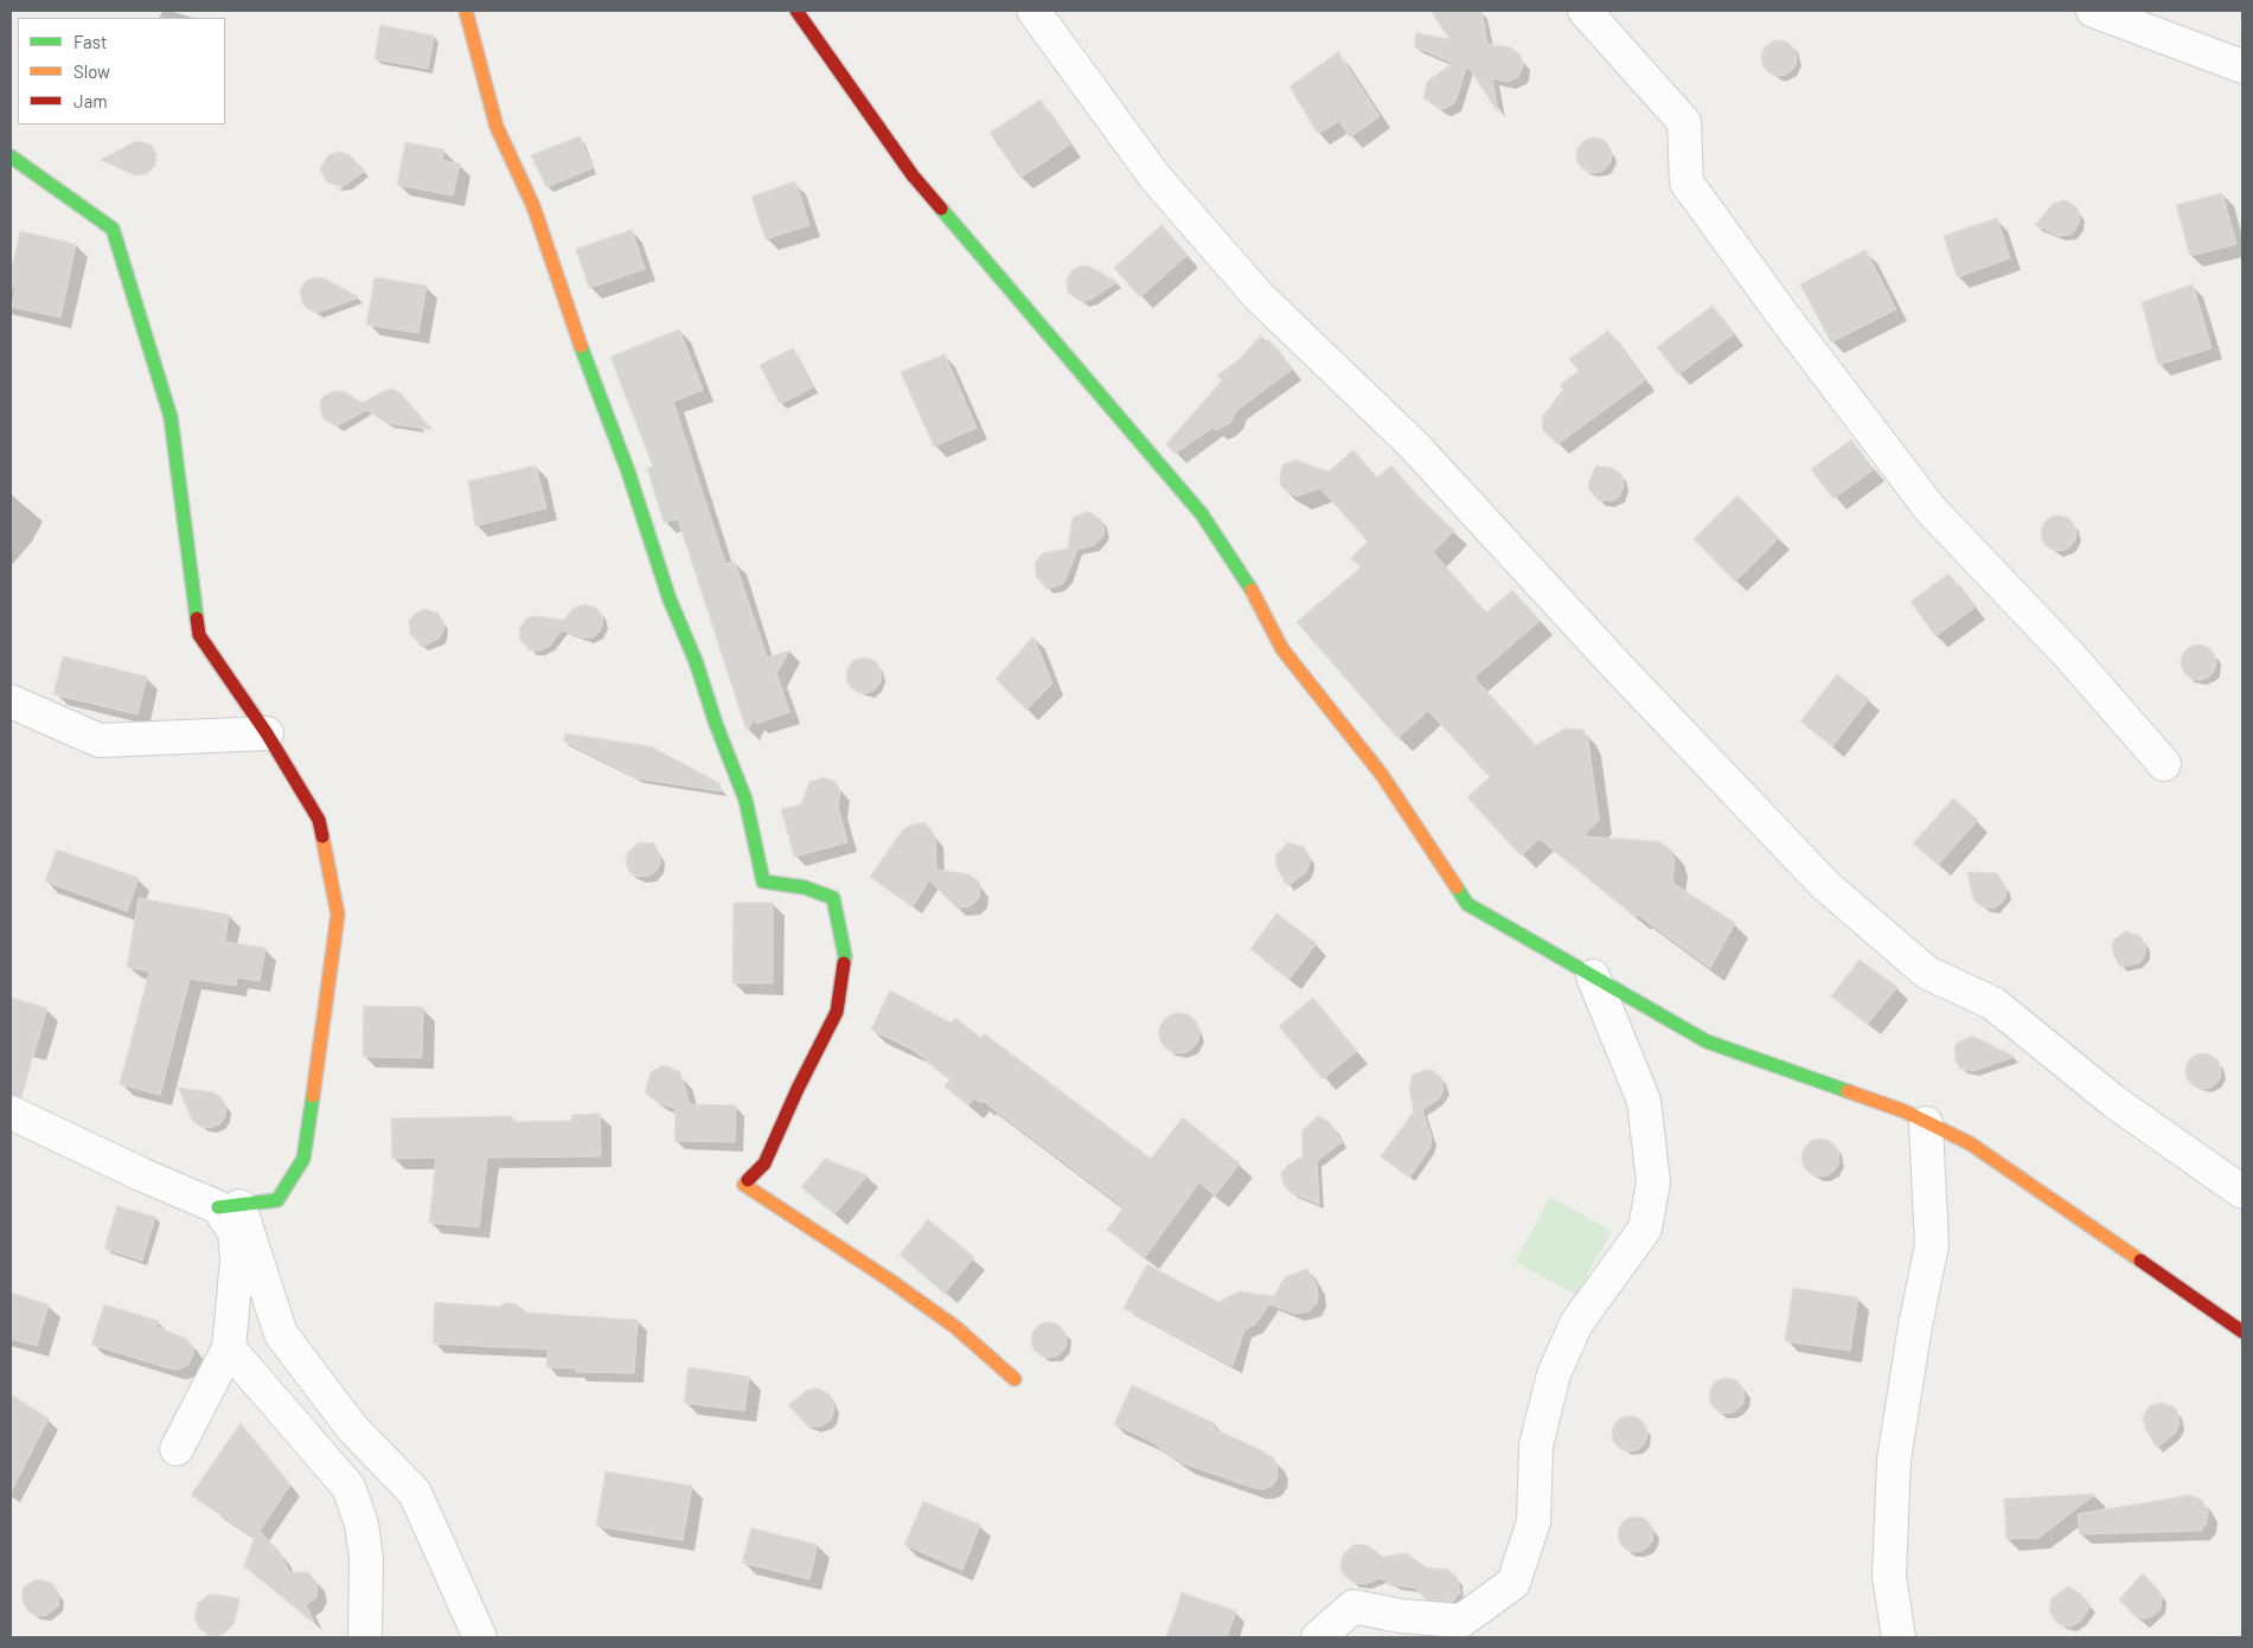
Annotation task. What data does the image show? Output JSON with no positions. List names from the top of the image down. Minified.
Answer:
{"legend":["Fast","Slow","Jam"]}
